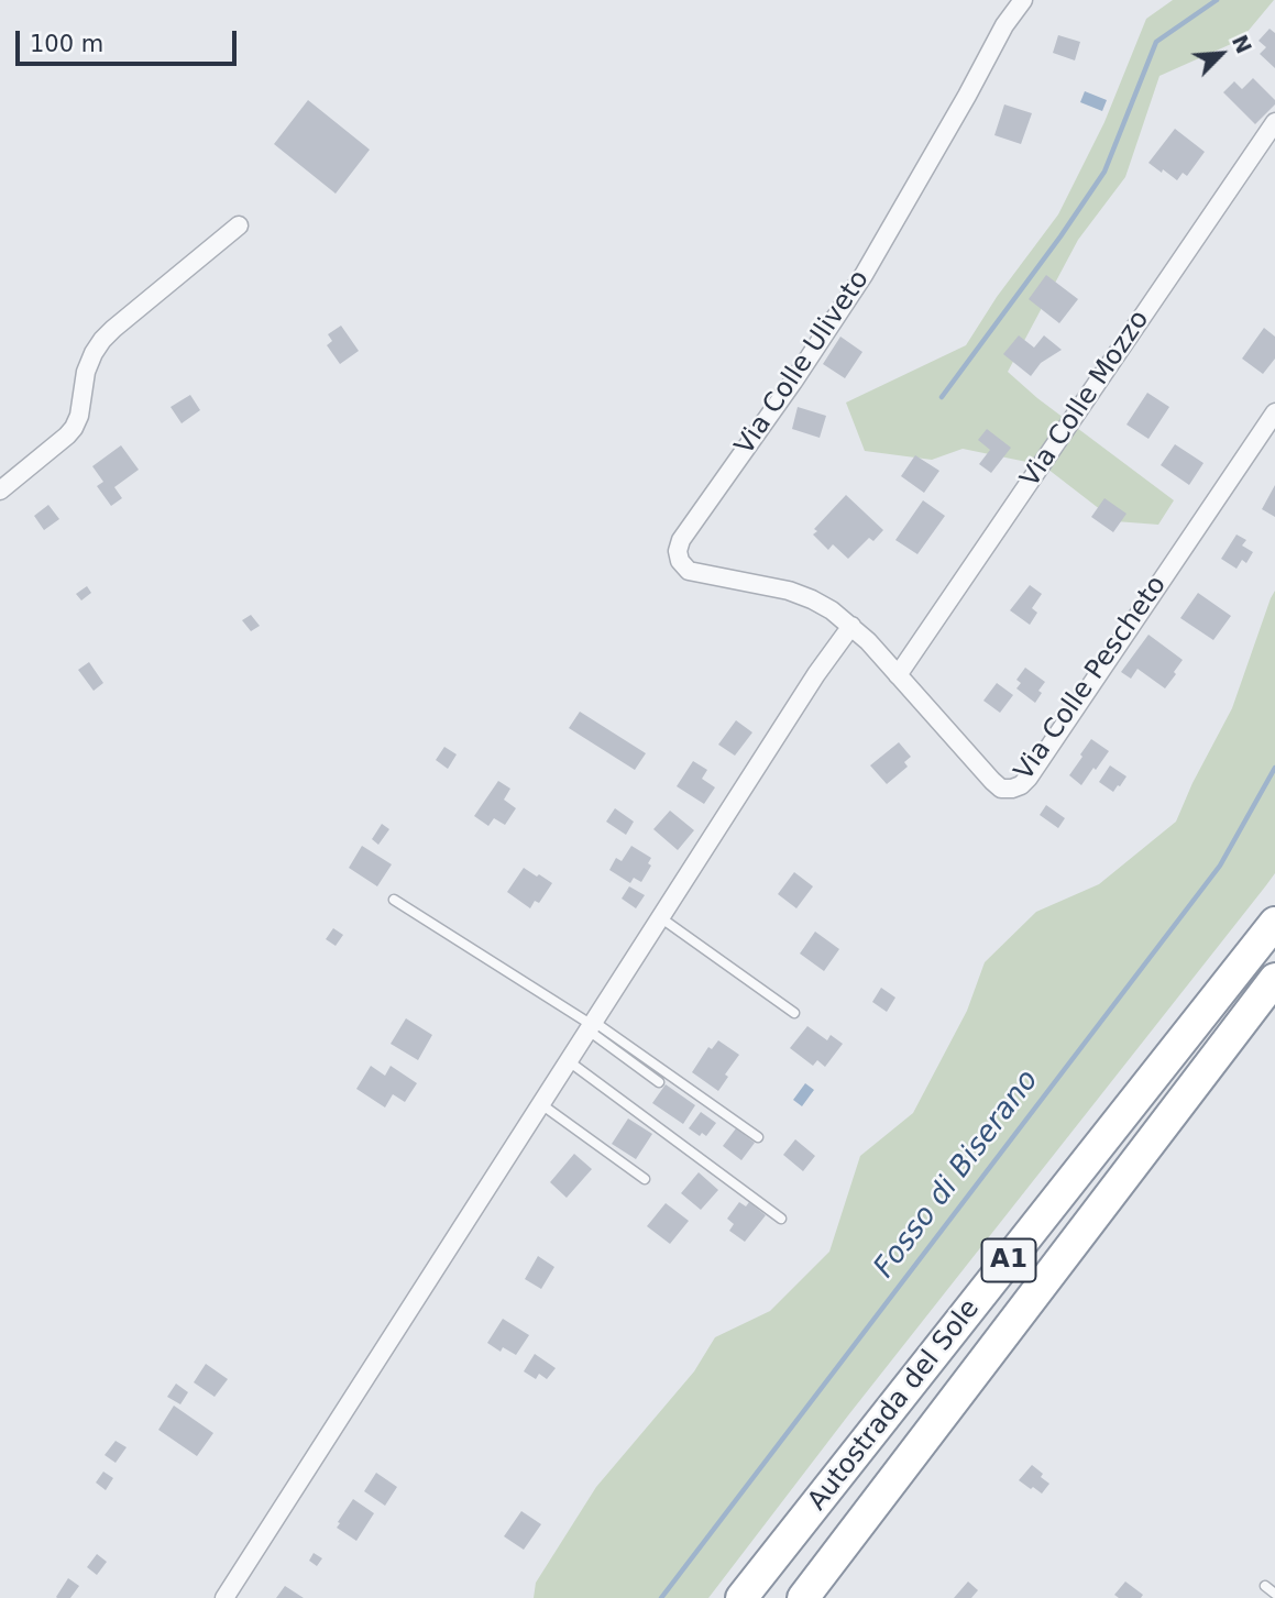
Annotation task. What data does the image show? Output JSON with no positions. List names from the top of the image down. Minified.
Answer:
{"streets":{"highway":["A1","Autostrada del Sole"],"street":["Via Colle Uliveto","Via Colle Mozzo","Via Colle Pescheto"]},"crossings":[["Via Colle Uliveto","Via Colle Pescheto"],["Via Colle Mozzo","Via Colle Pescheto"]],"water":["Fosso di Biserano"],"scale_bar":"100 m","north":"top right"}
